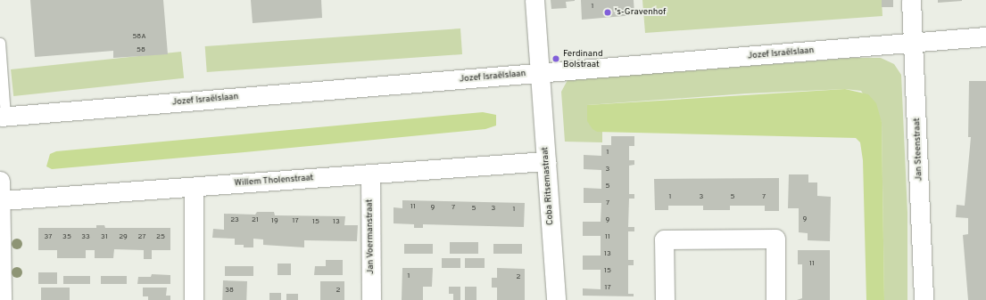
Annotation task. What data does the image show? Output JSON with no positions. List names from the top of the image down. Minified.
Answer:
{"streets":{"street":["Jozef Israëlslaan","Jan Steenstraat","Willem Tholenstraat","Coba Ritsemastraat","Jan Voermanstraat"]},"crossings":[["Jozef Israëlslaan","Jan Steenstraat"],["Jozef Israëlslaan","Coba Ritsemastraat"],["Willem Tholenstraat","Coba Ritsemastraat"],["Willem Tholenstraat","Jan Voermanstraat"]],"places":["'s-Gravenhof","Ferdinand Bolstraat"],"house_numbers":["1","58A","58","1","3","5","1","3","5","7","7","11","9","7","5","3","1","9","23","21","9","19","17","15","13","37","35","33","31","29","27","25","11","13","11","15","1","2","17","38","2"]}
